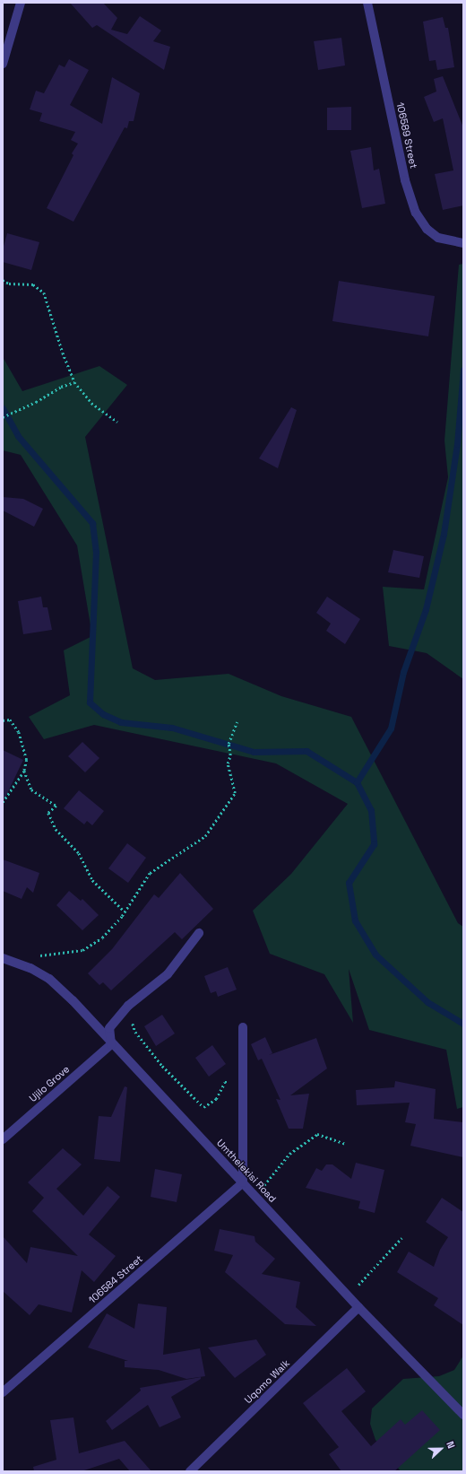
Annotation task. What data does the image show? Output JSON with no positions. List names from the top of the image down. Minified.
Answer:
{"streets":{"street":["106589 Street","Ujilo Grove","Umthelekisi Road","106584 Street","Uqomo Walk"]},"crossings":[["Ujilo Grove","Umthelekisi Road"],["Umthelekisi Road","106584 Street"],["Umthelekisi Road","Uqomo Walk"]],"north":"right"}
